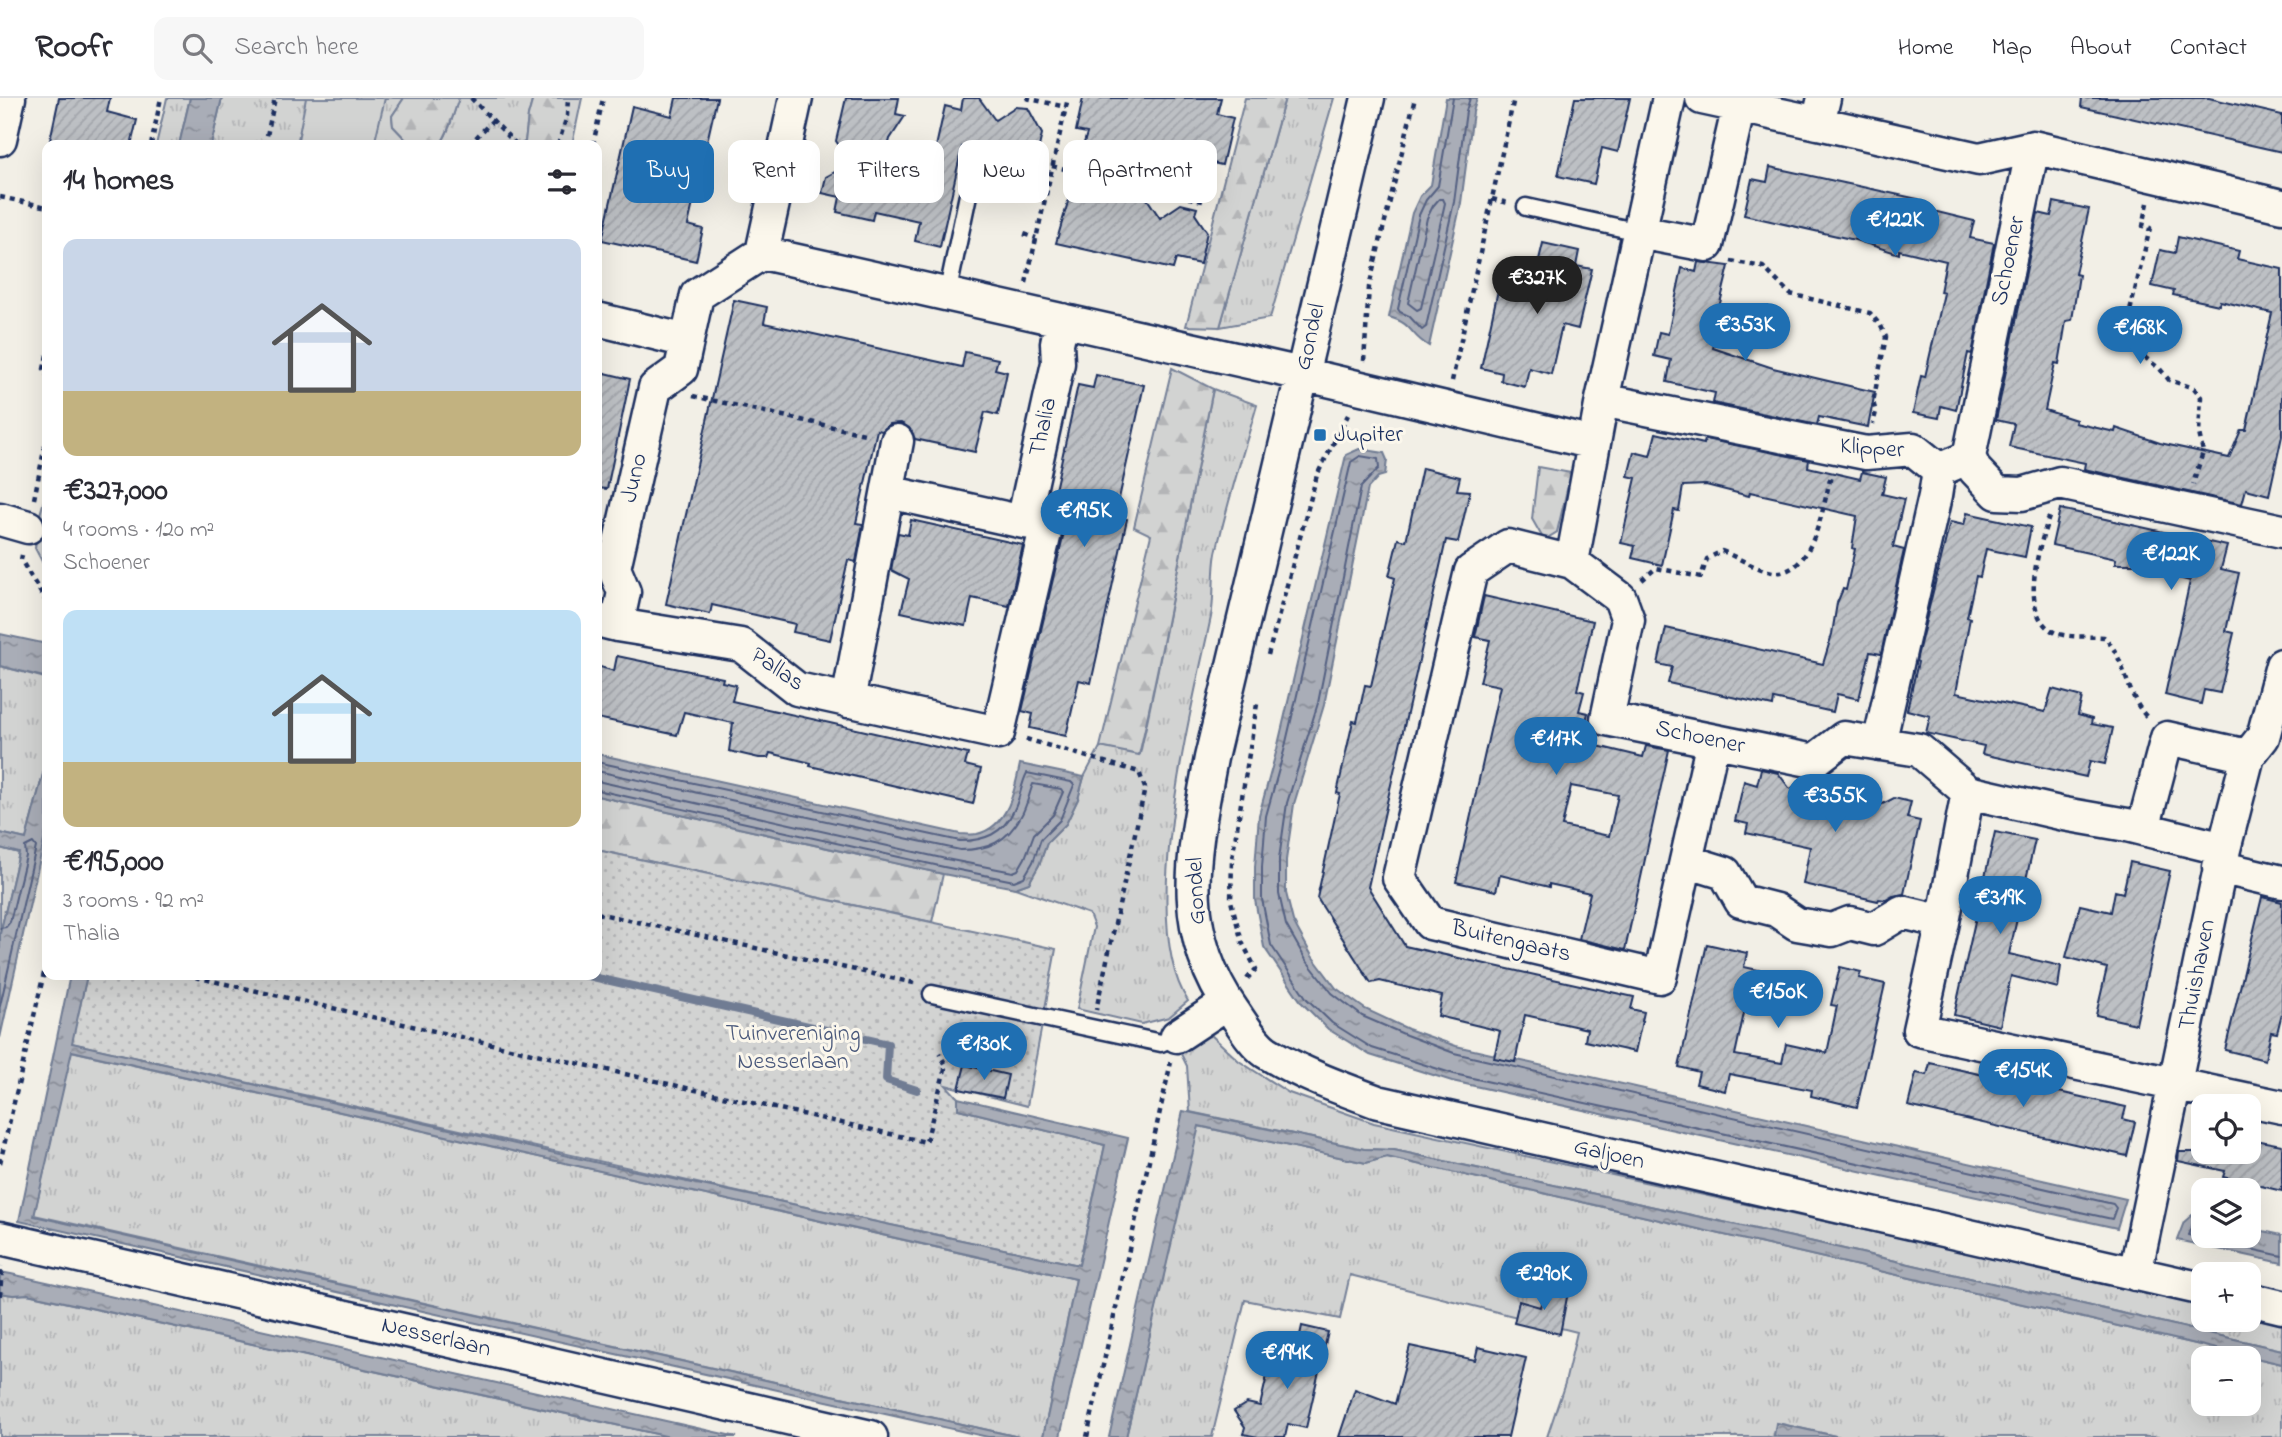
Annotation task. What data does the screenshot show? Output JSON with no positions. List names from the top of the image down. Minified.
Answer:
{"streets":{"street":["Schoener","Gondel","Thalia","Klipper","Juno","Pallas","Buitengaats","Thuishaven","Galjoen","Nesserlaan"]},"crossings":[["Schoener","Klipper"],["Schoener","Buitengaats"],["Schoener","Thuishaven"],["Gondel","Galjoen"],["Juno","Pallas"],["Thuishaven","Galjoen"]],"parks":["Tuinvereniging Nesserlaan"],"places":{"transit":["Jupiter"]},"page":{"header":"Roofr","search":"Search here","nav":["Home","Map","About","Contact"],"chip":["Buy","Rent","Filters","New","Apartment"],"heading":"14 homes","price":["€122K","€327K","€353K","€168K","€195K","€122K","€117K","€355K","€319K","€150K","€130K","€154K","€290K","€194K"],"list":[{"name":"€327,000","note":"4 rooms · 120 m² · Schoener"},{"name":"€195,000","note":"3 rooms · 92 m² · Thalia"}],"map_buttons":["+","−"]}}
